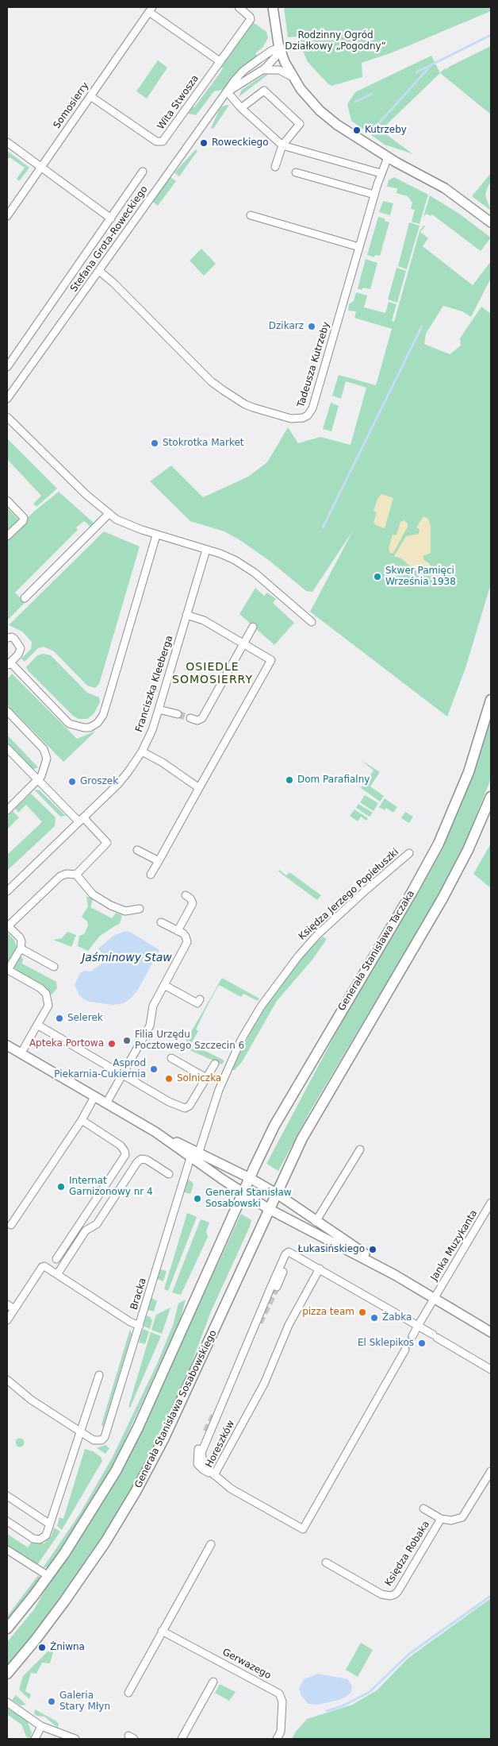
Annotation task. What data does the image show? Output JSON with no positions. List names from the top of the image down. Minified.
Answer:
{"streets":{"main road":["Generała Stanisława Taczaka","Generała Stanisława Sosabowskiego"],"street":["Wita Stwosza","Somosierry","Stefana Grota-Roweckiego","Tadeusza Kutrzeby","Franciszka Kleeberga","Księdza Jerzego Popiełuszki","Janka Muzykanta","Bracka","Horeszków","Księdza Robaka","Gerwazego"]},"crossings":[["Wita Stwosza","Somosierry"],["Somosierry","Stefana Grota-Roweckiego"],["Stefana Grota-Roweckiego","Tadeusza Kutrzeby"],["Księdza Jerzego Popiełuszki","Bracka"]],"districts":["OSIEDLE SOMOSIERRY"],"water":["Jaśminowy Staw"],"parks":["Rodzinny Ogród Działkowy „Pogodny”"],"places":["Kutrzeby","Roweckiego","Dzikarz","Stokrotka Market","Skwer Pamięci Września 1938","Dom Parafialny","Groszek","Selerek","Filia Urzędu Pocztowego Szczecin 6","Apteka Portowa","Asprod Piekarnia-Cukiernia","Solniczka","Internat Garnizonowy nr 4","Generał Stanisław Sosabowski","Łukasińskiego","pizza team","Żabka","El Sklepikos","Żniwna","Galeria Stary Młyn"]}
